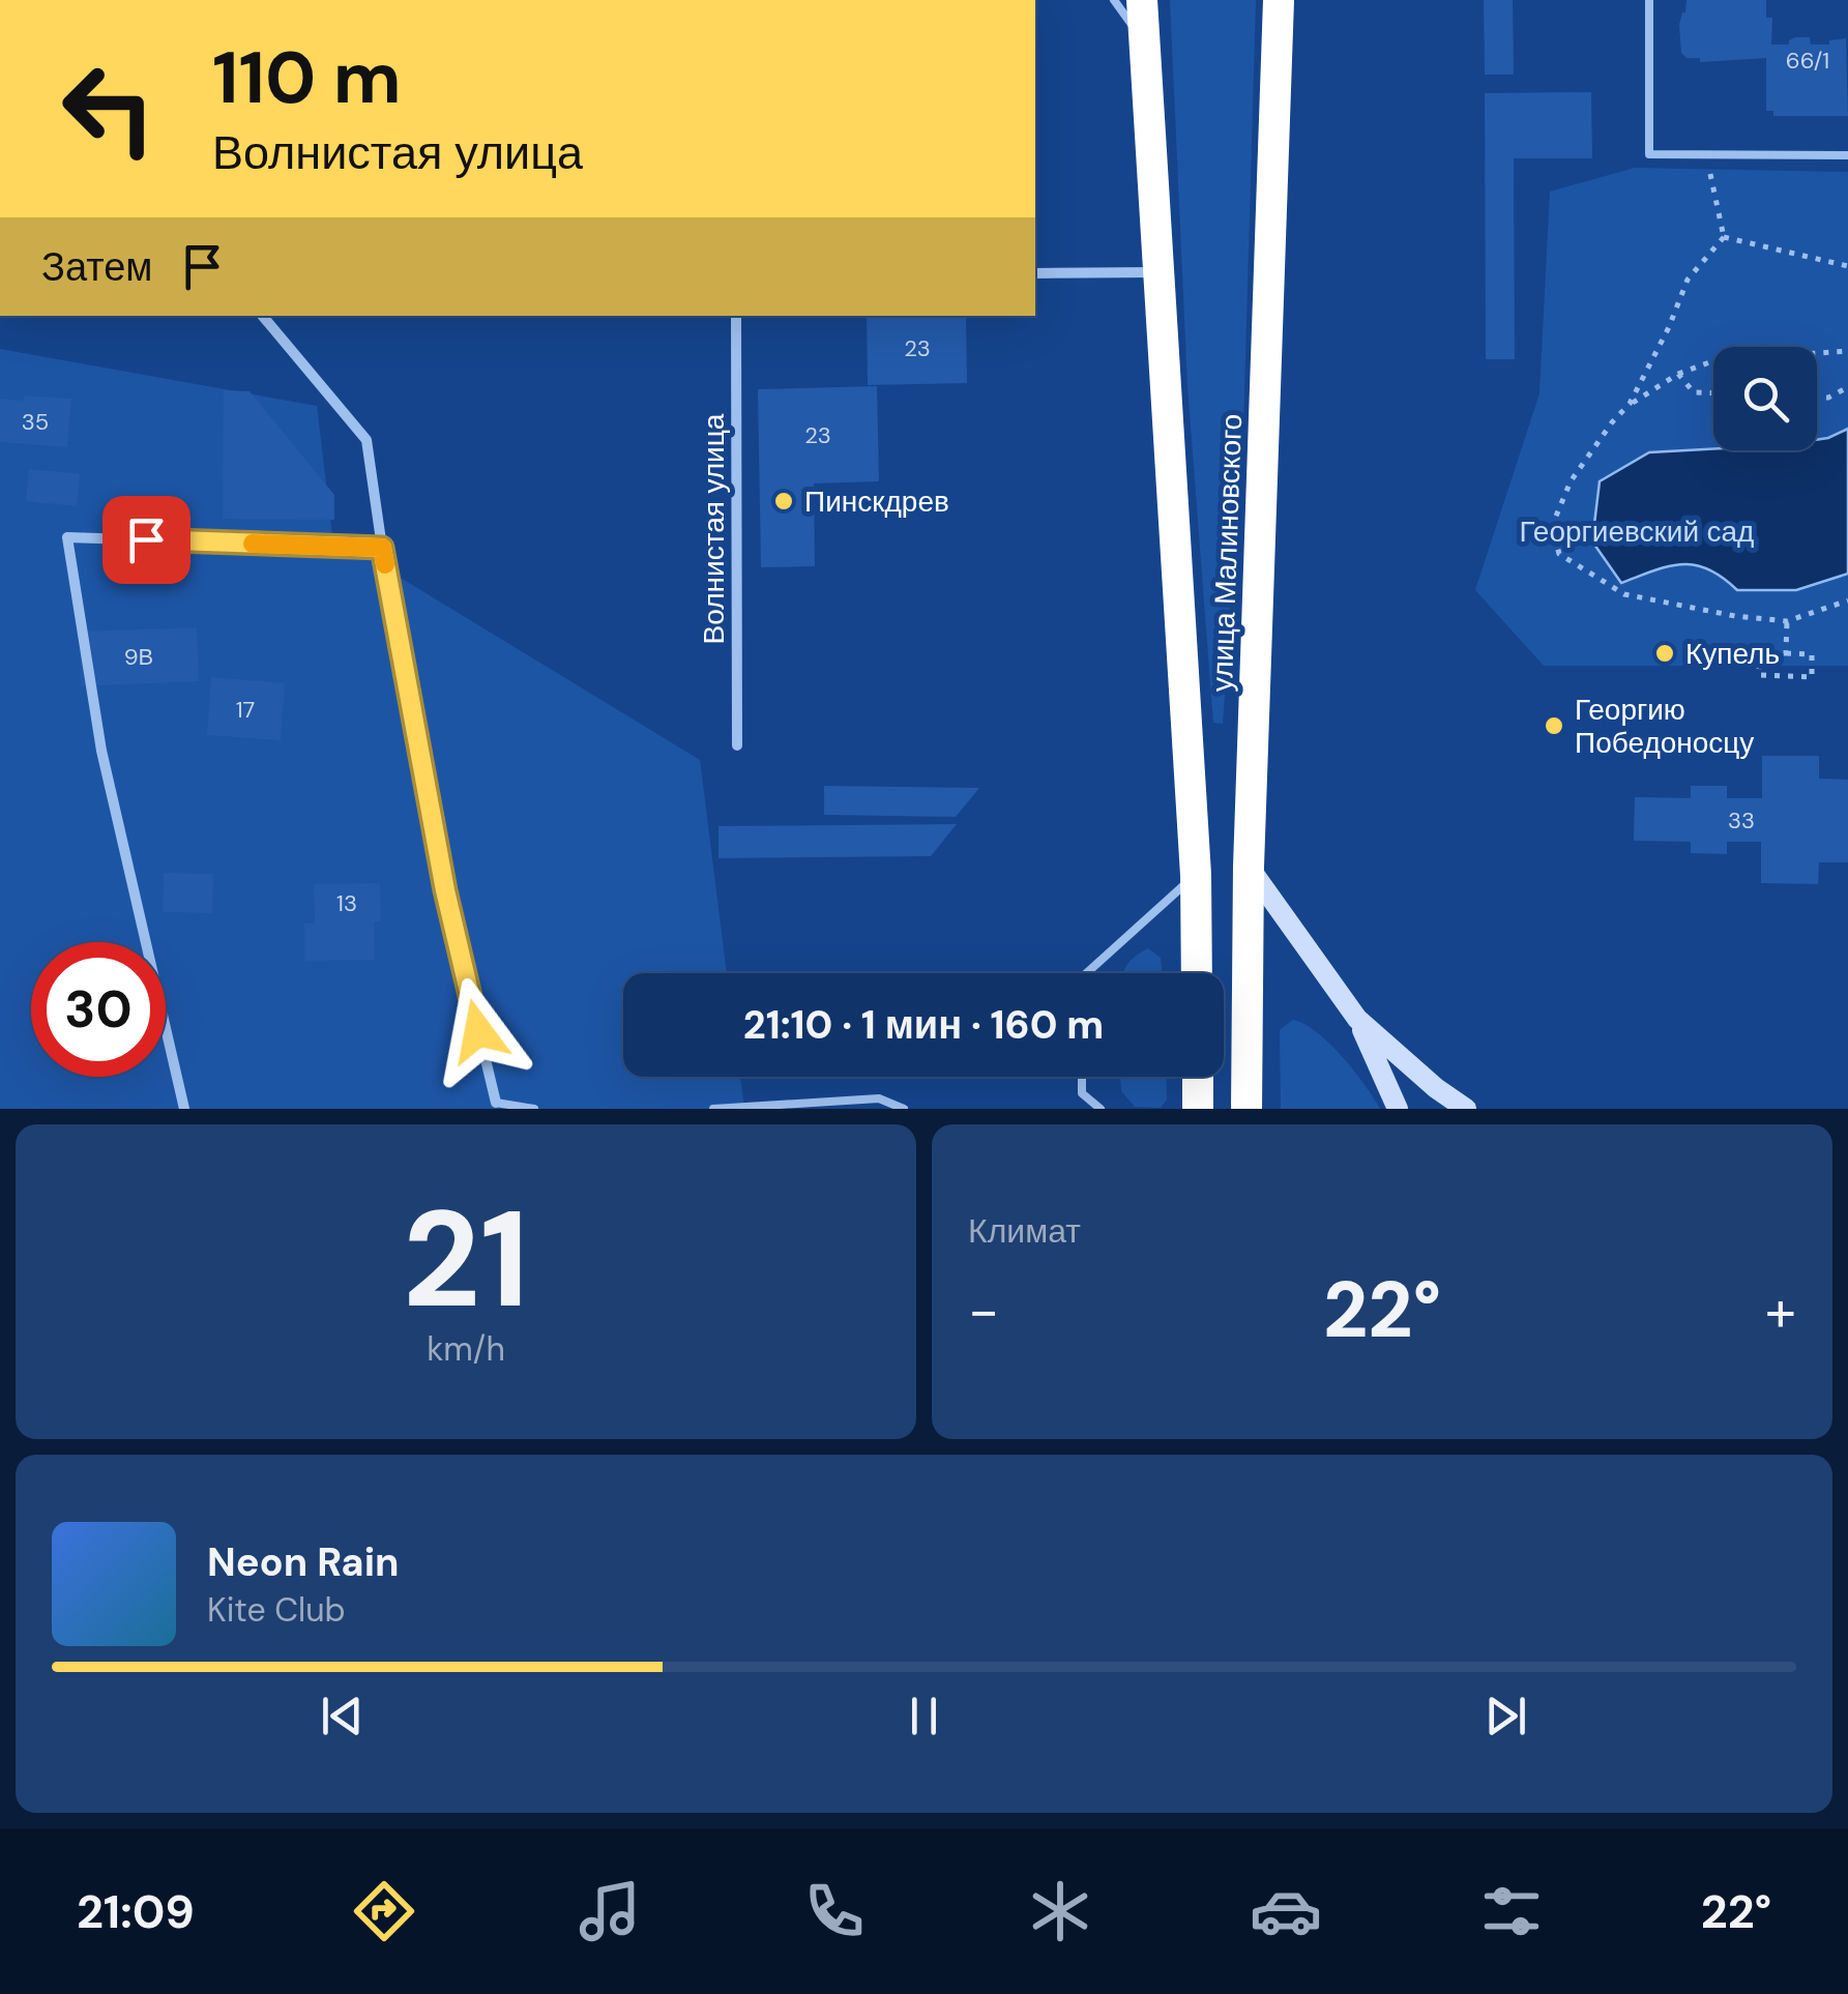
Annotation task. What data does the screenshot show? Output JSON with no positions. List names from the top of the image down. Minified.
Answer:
{"streets":{"highway":["улица Малиновского"],"street":["Волнистая улица"]},"parks":["Георгиевский сад"],"places":["Пинскдрев","Купель","Георгию Победоносцу"],"house_numbers":["66/1","23","35","23","9В","17","33","13"],"page":{"turn":["110 m","Волнистая улица"],"then":"Затем","limit":"30","trip":"21:10 · 1 мин · 160 m","tile":[["21","km/h"],"Климат"],"heat":["−","22°","+"],"song":["Neon Rain","Kite Club"],"tabs":["21:09","22°"]}}
